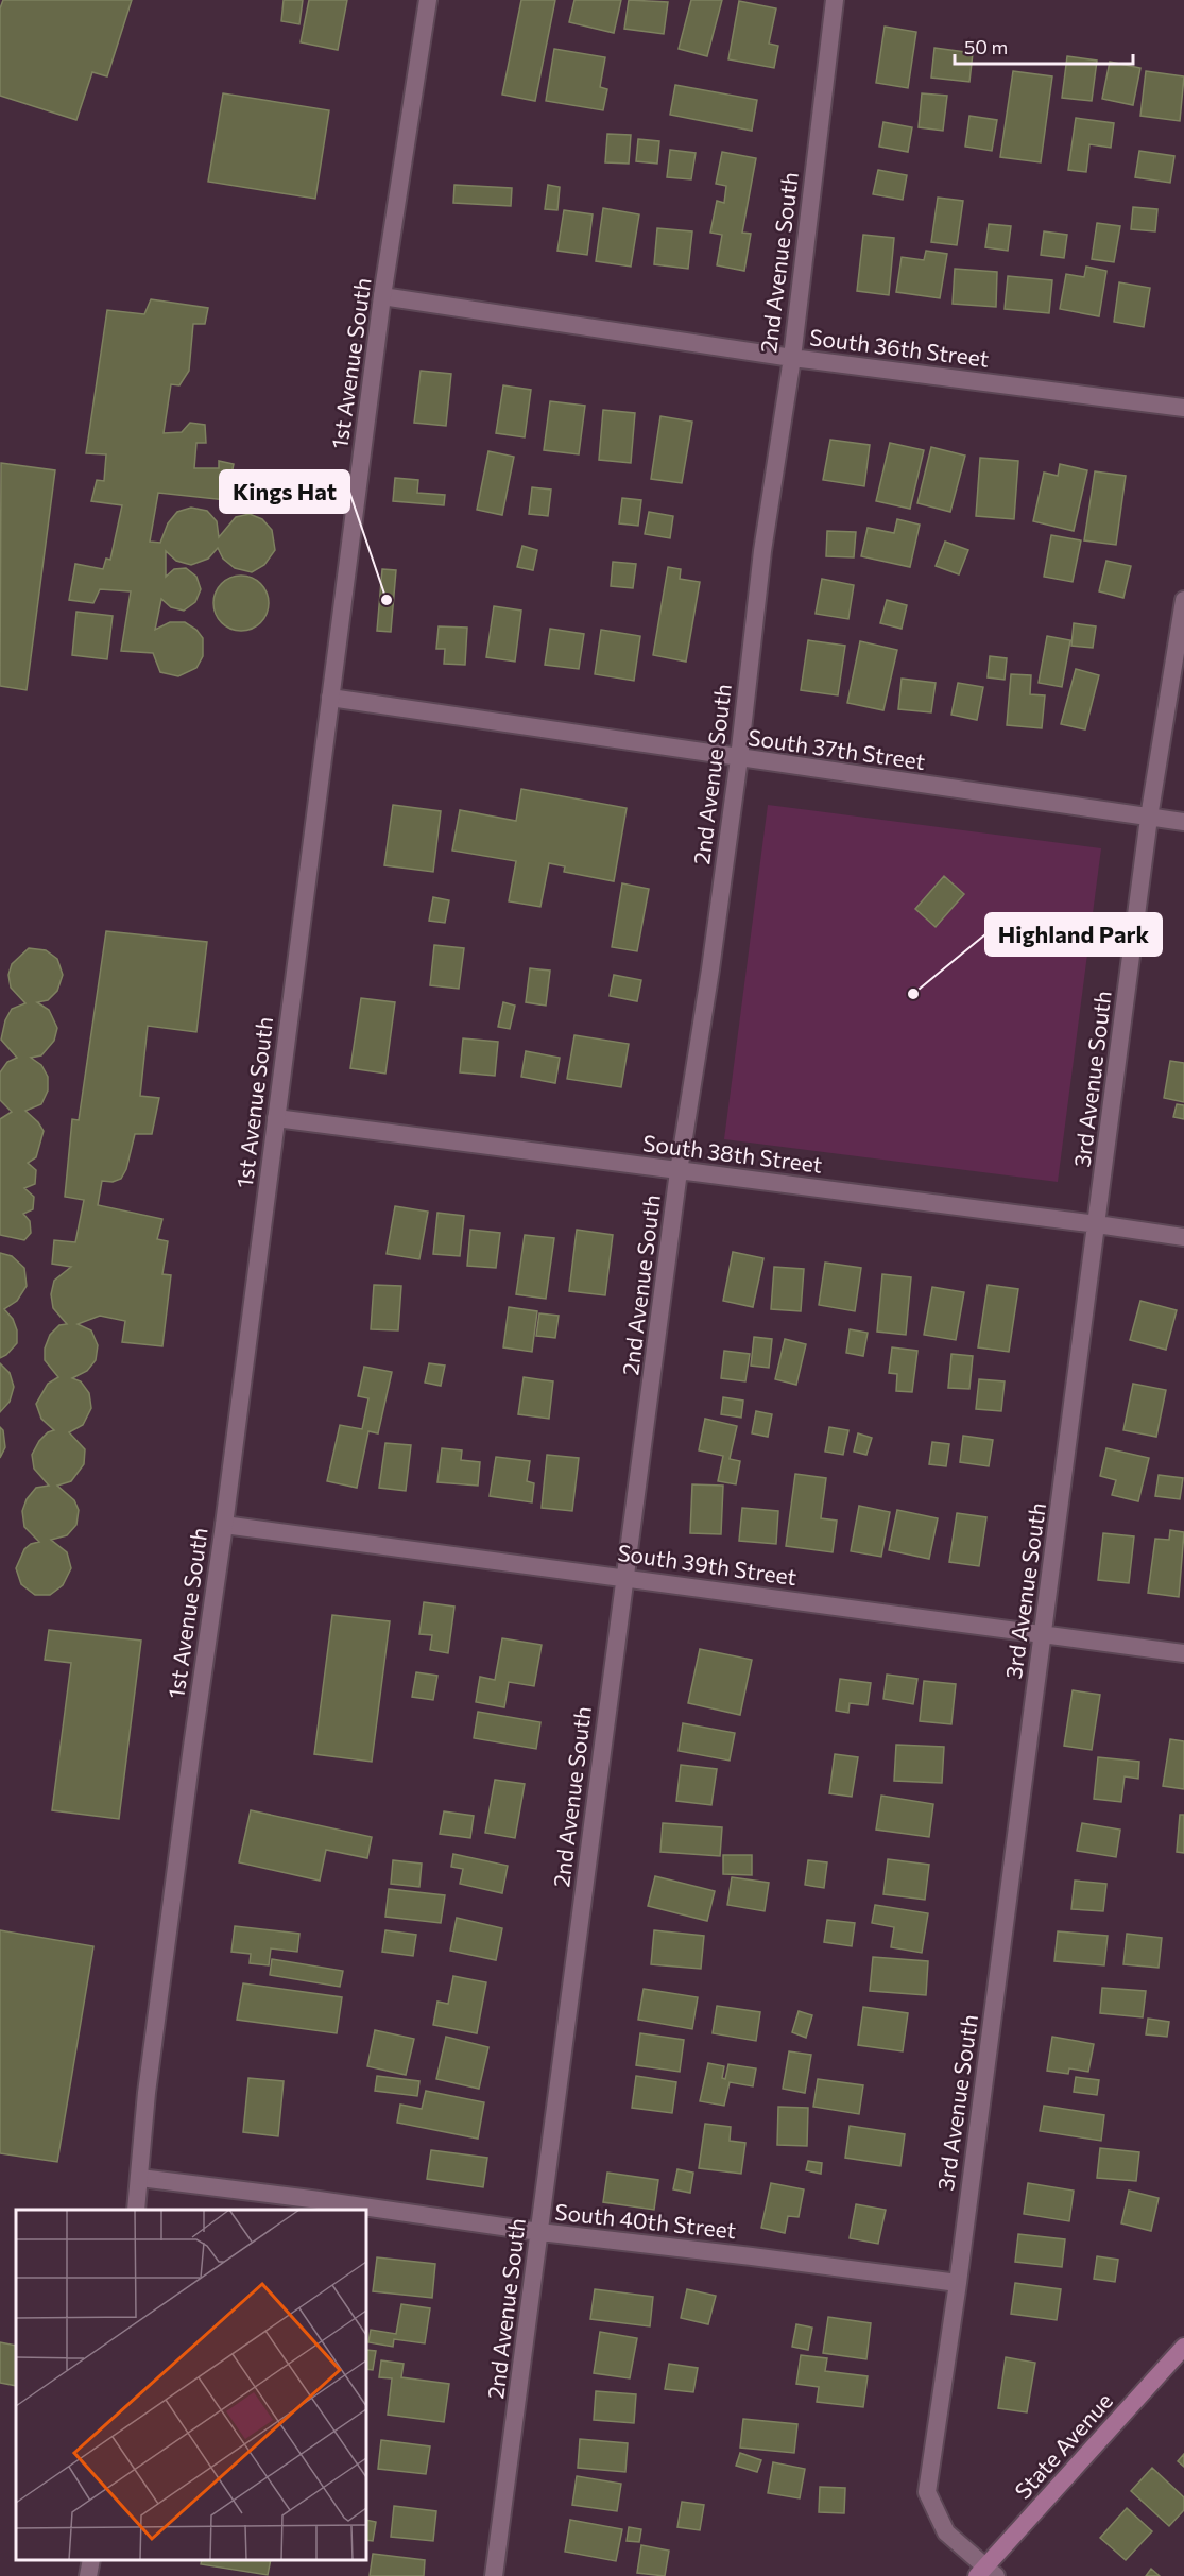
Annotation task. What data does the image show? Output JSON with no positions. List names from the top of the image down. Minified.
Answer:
{"streets":{"main road":["State Avenue"],"street":["2nd Avenue South","South 36th Street","1st Avenue South","South 37th Street","3rd Avenue South","South 38th Street","South 39th Street","South 40th Street"]},"crossings":[["2nd Avenue South","South 36th Street"],["2nd Avenue South","South 37th Street"],["2nd Avenue South","South 38th Street"],["2nd Avenue South","South 39th Street"],["2nd Avenue South","South 40th Street"],["South 36th Street","1st Avenue South"],["1st Avenue South","South 37th Street"],["1st Avenue South","South 38th Street"],["1st Avenue South","South 39th Street"],["1st Avenue South","South 40th Street"],["South 37th Street","3rd Avenue South"],["3rd Avenue South","South 38th Street"],["3rd Avenue South","South 39th Street"],["3rd Avenue South","South 40th Street"],["3rd Avenue South","State Avenue"]],"places":["Kings Hat","Highland Park"],"scale_bar":"50 m"}
